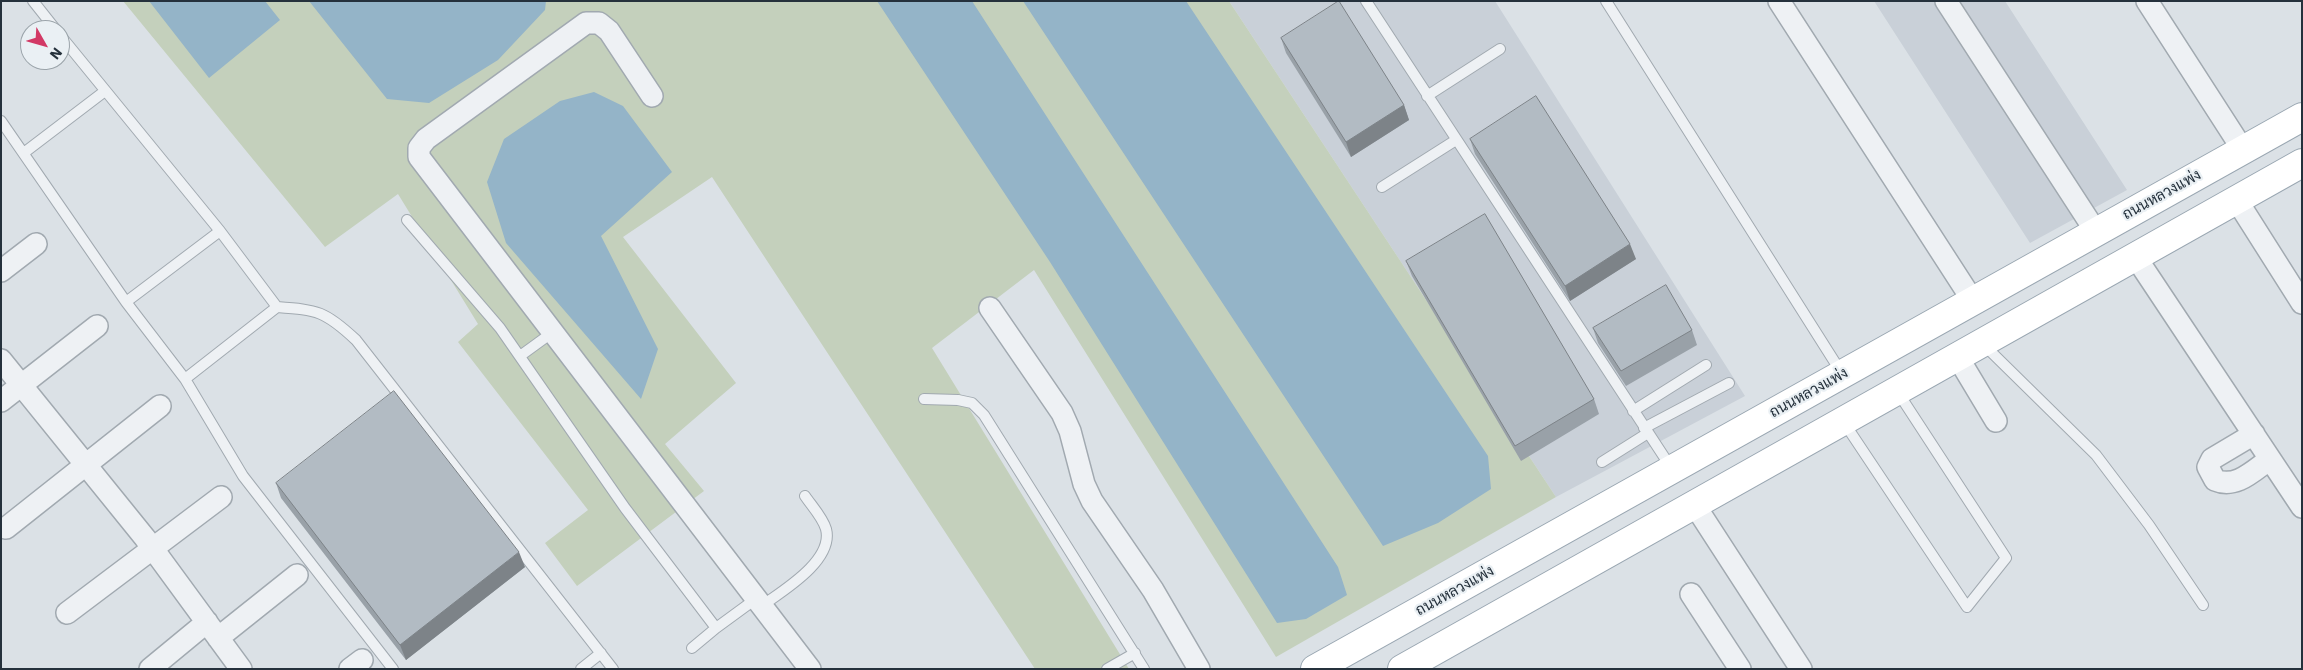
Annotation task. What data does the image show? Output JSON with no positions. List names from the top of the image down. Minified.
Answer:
{"streets":{"main road":["ถนนหลวงแพ่ง"]},"north":"bottom right"}
